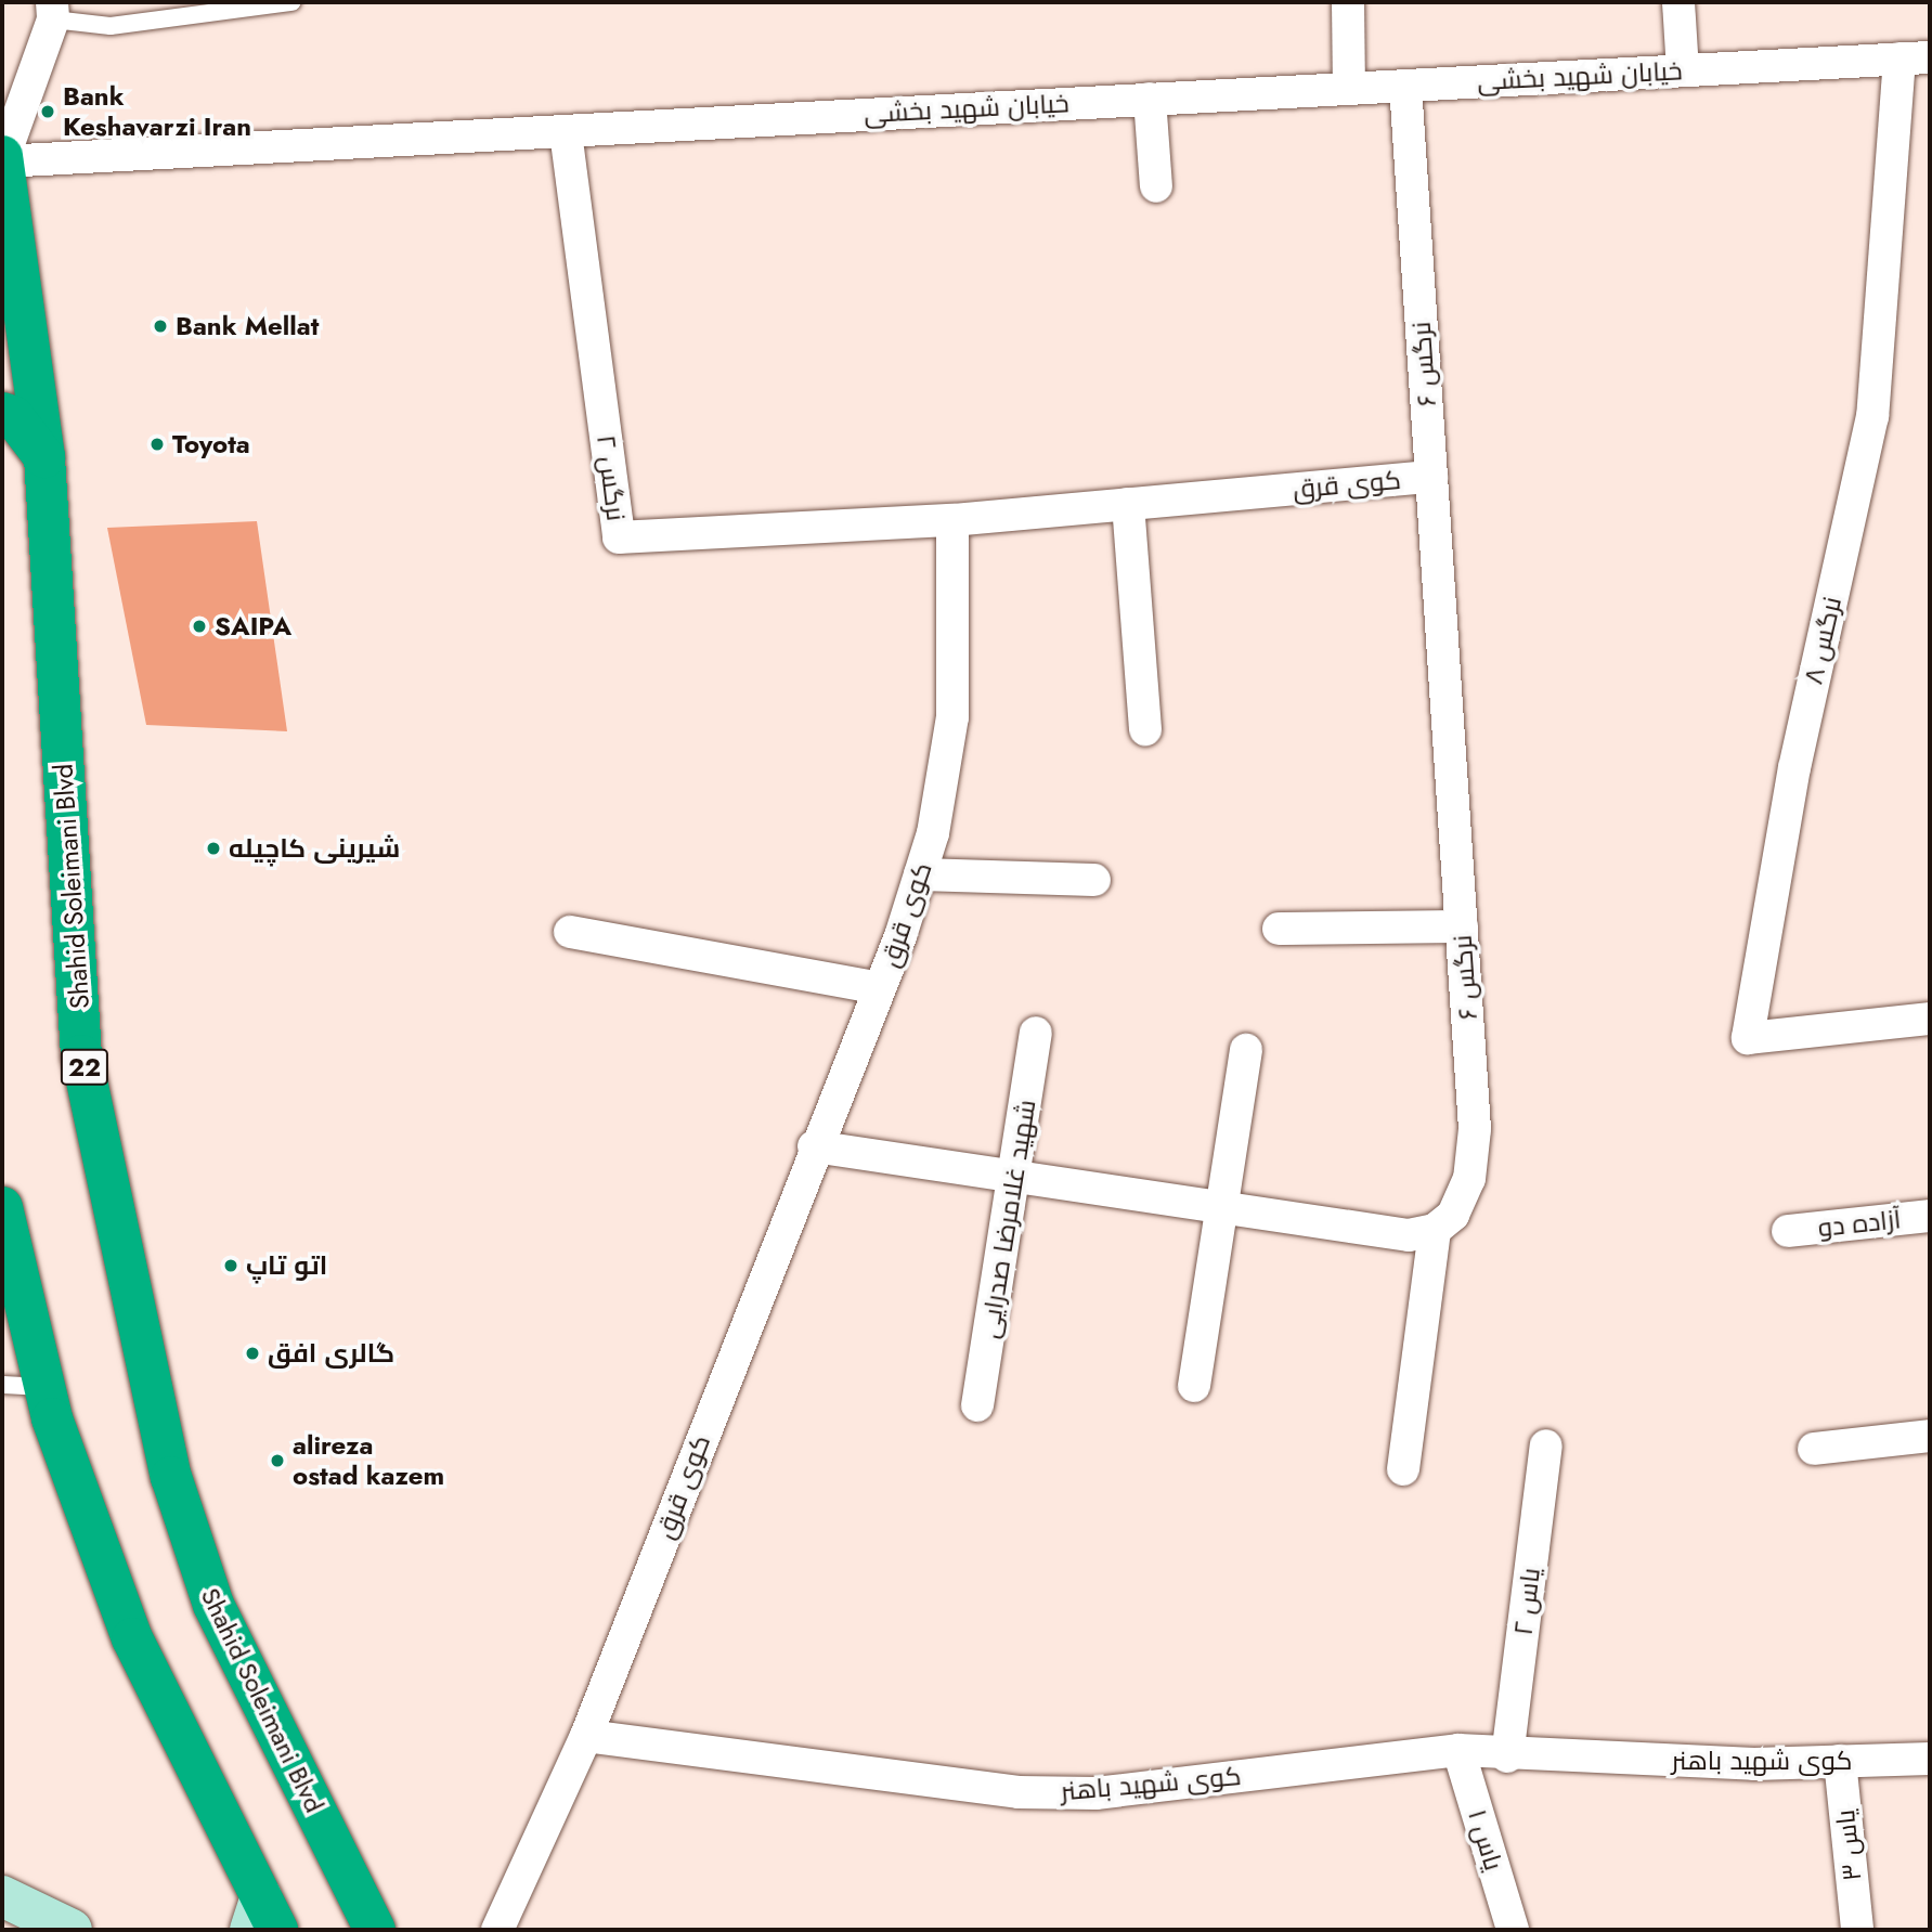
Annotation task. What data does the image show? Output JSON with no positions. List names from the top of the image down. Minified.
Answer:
{"streets":{"highway":["Shahid Soleimani Blvd","22"],"street":["خیابان شهید بخشی","نرگس ۶","نرگس ۲","کوی قرق","نرگس ۸","شهید غلامرضا صدرایی","آزاده دو","یاس ۲","کوی شهید باهنر","یاس ۱","یاس ۳"]},"crossings":[["خیابان شهید بخشی","نرگس ۶"],["خیابان شهید بخشی","نرگس ۲"],["خیابان شهید بخشی","نرگس ۸"],["خیابان شهید بخشی","Shahid Soleimani Blvd"],["نرگس ۶","کوی قرق"],["نرگس ۲","کوی قرق"],["کوی قرق","کوی شهید باهنر"],["یاس ۲","کوی شهید باهنر"],["کوی شهید باهنر","یاس ۱"],["کوی شهید باهنر","یاس ۳"]],"places":["Bank Keshavarzi Iran","Bank Mellat","Toyota","SAIPA","شیرینی کاچیله","اتو تاپ","گالری افق","alireza ostad kazem"]}
